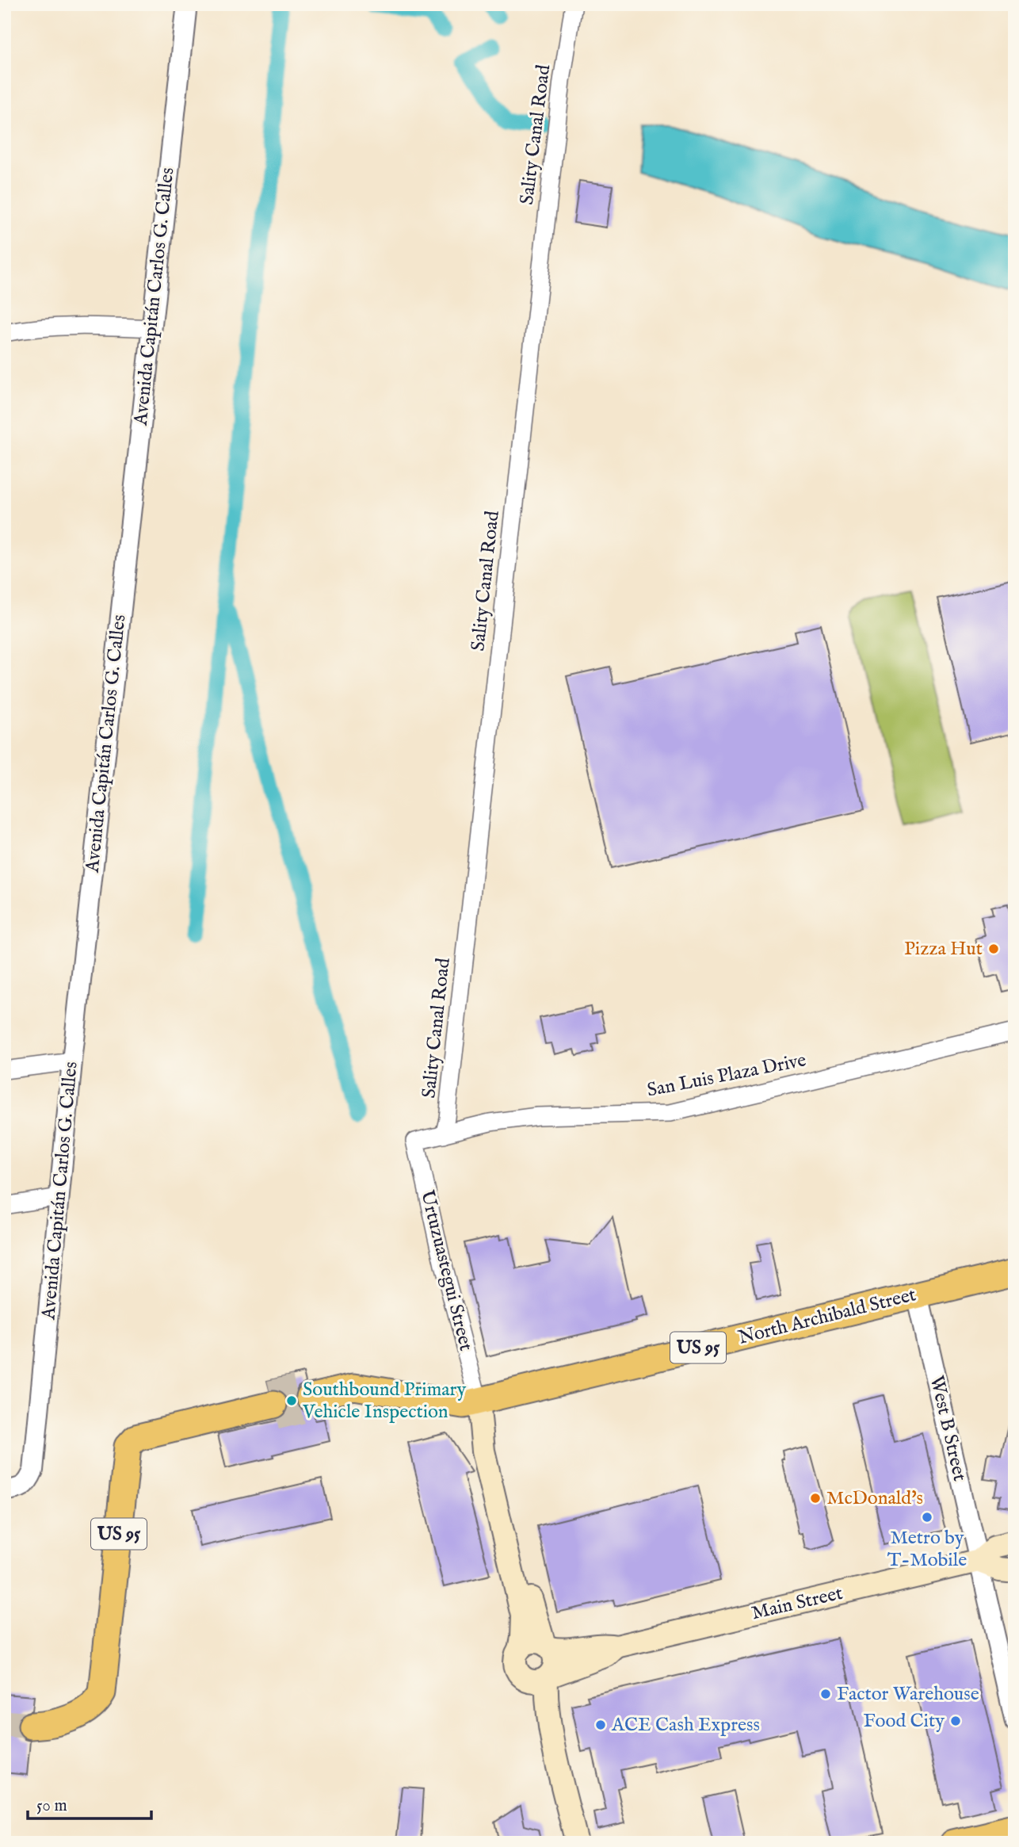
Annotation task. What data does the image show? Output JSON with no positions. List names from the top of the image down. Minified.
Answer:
{"streets":{"highway":["North Archibald Street","US 95"],"main road":["Urtuzuastegui Street","Main Street"],"street":["Sality Canal Road","Avenida Capitán Carlos G. Calles","San Luis Plaza Drive","West B Street"]},"crossings":[["Sality Canal Road","San Luis Plaza Drive"],["Sality Canal Road","Urtuzuastegui Street"],["San Luis Plaza Drive","Urtuzuastegui Street"],["Urtuzuastegui Street","North Archibald Street"],["Urtuzuastegui Street","US 95"],["Urtuzuastegui Street","Main Street"],["North Archibald Street","US 95"],["North Archibald Street","West B Street"],["West B Street","Main Street"]],"places":["Pizza Hut","Southbound Primary Vehicle Inspection","McDonald's","Metro by T-Mobile","Factor Warehouse","Food City","ACE Cash Express"],"scale_bar":"50 m"}
